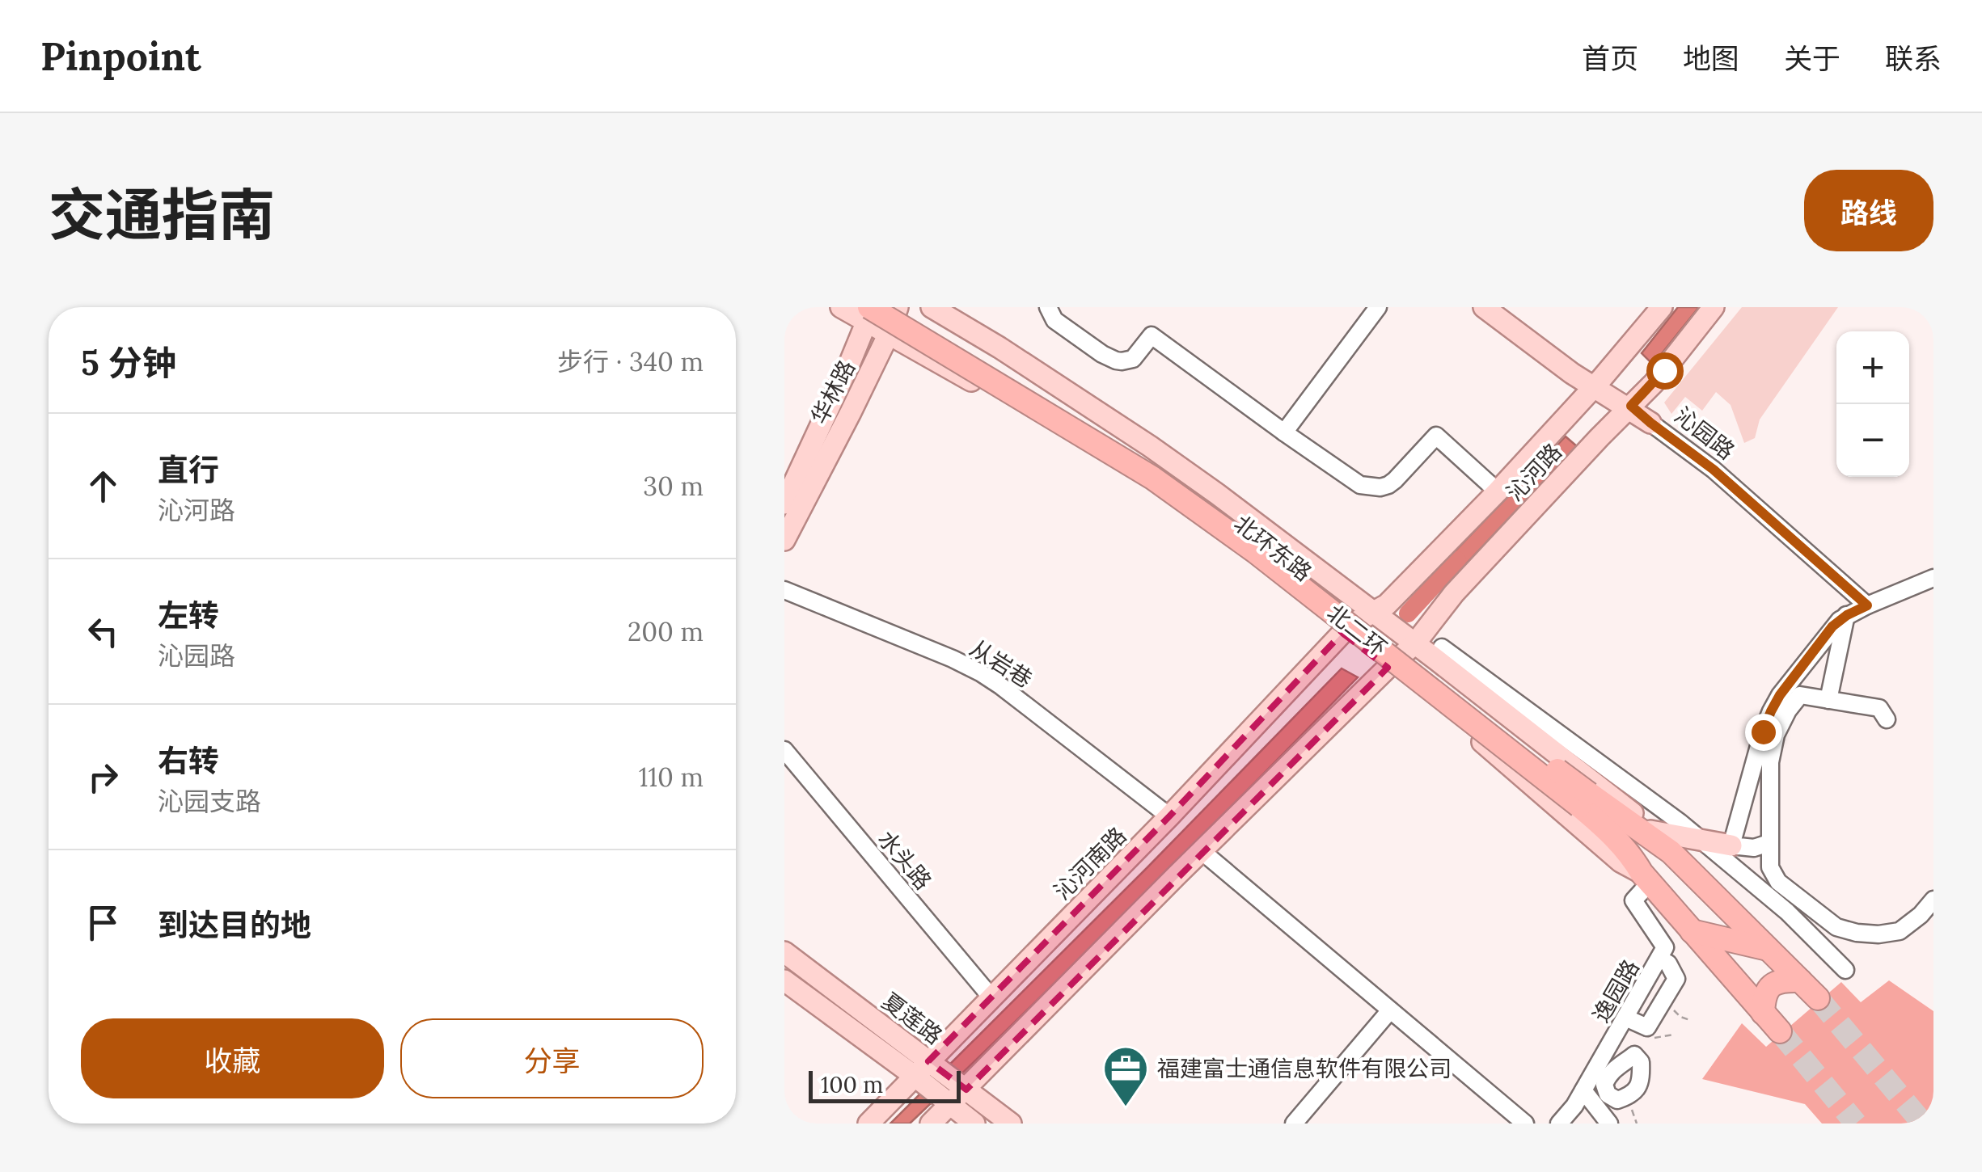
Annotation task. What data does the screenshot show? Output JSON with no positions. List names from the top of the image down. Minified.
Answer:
{"streets":{"highway":["北二环"],"main road":["华林路","沁园路","沁河路","北环东路","沁河南路","夏莲路"],"street":["从岩巷","水头路","逸园路"]},"crossings":[["华林路","北环东路"],["华林路","北二环"],["沁园路","沁河路"],["沁河路","北环东路"],["沁河路","沁河南路"],["北环东路","北二环"],["北环东路","沁河南路"],["北环东路","逸园路"],["北二环","逸园路"],["从岩巷","沁河南路"],["水头路","沁河南路"],["沁河南路","夏莲路"]],"places":{"office":["福建富士通信息软件有限公司"]},"scale_bar":"100 m","page":{"header":"Pinpoint","nav":["首页","地图","关于","联系"],"title":"交通指南","buttons":["路线",["收藏","分享"]],"heading":["5 分钟","步行 · 340 m"],"map_buttons":["+","−"],"list":[["直行","沁河路","30 m"],["左转","沁园路","200 m"],["右转","沁园支路","110 m"],"到达目的地"],"scale":"100 m"}}
